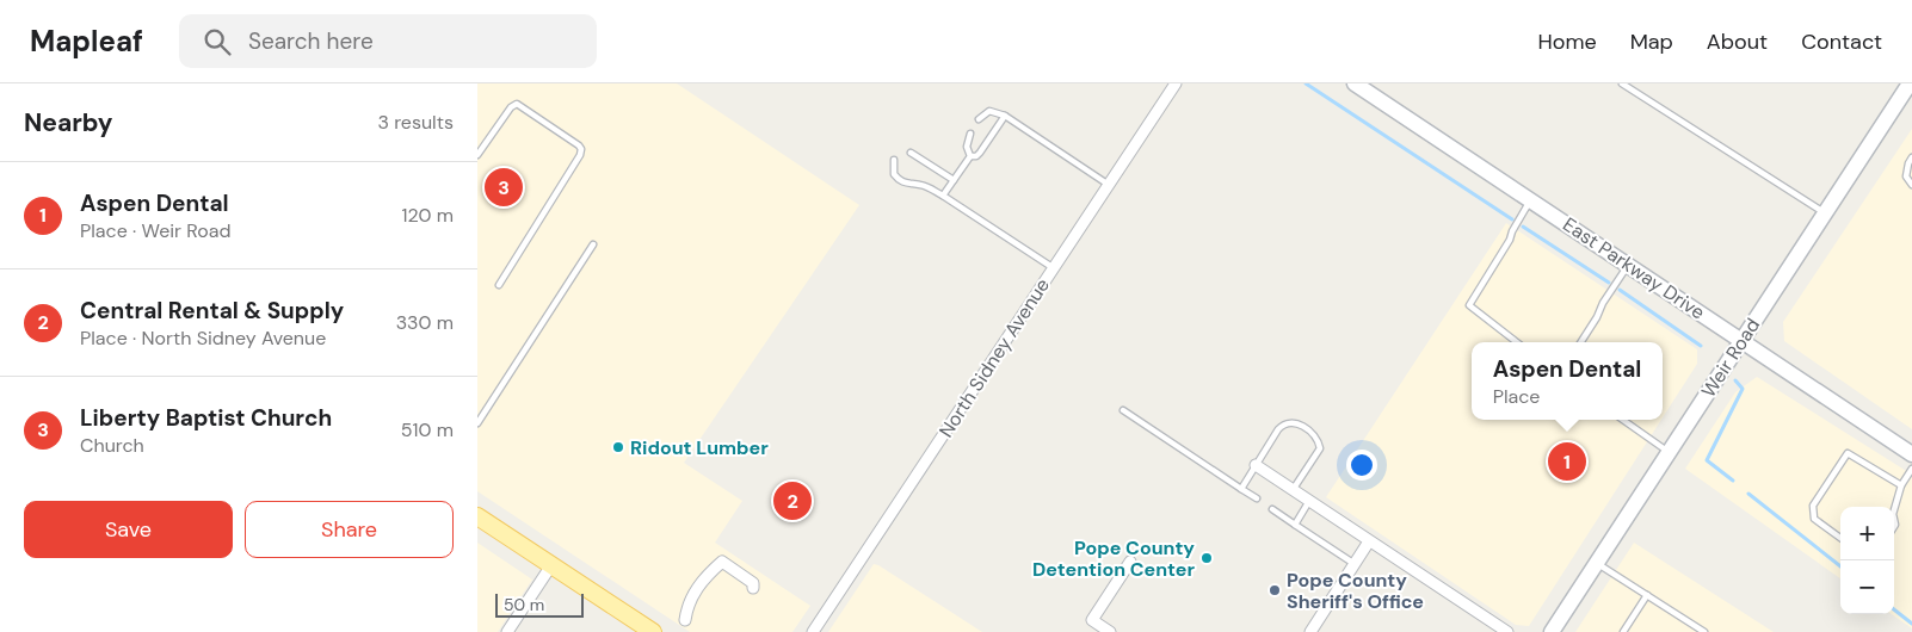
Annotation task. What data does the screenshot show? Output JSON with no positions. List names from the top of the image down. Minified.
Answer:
{"streets":{"main road":["East Parkway Drive","Weir Road"],"street":["North Sidney Avenue"]},"crossings":[["East Parkway Drive","Weir Road"]],"places":["Ridout Lumber","Pope County Detention Center","Pope County Sheriff's Office"],"scale_bar":"50 m","page":{"header":"Mapleaf","search":"Search here","nav":["Home","Map","About","Contact"],"heading":["Nearby","3 results"],"list":[{"mark":"1","name":"Aspen Dental","note":"Place · Weir Road","value":"120 m"},{"mark":"2","name":"Central Rental & Supply","note":"Place · North Sidney Avenue","value":"330 m"},{"mark":"3","name":"Liberty Baptist Church","note":"Church","value":"510 m"}],"pins":["3","1","2"],"popup":["Aspen Dental","Place"],"buttons":["Save","Share"],"map_buttons":["+","−"],"scale":"50 m"}}
